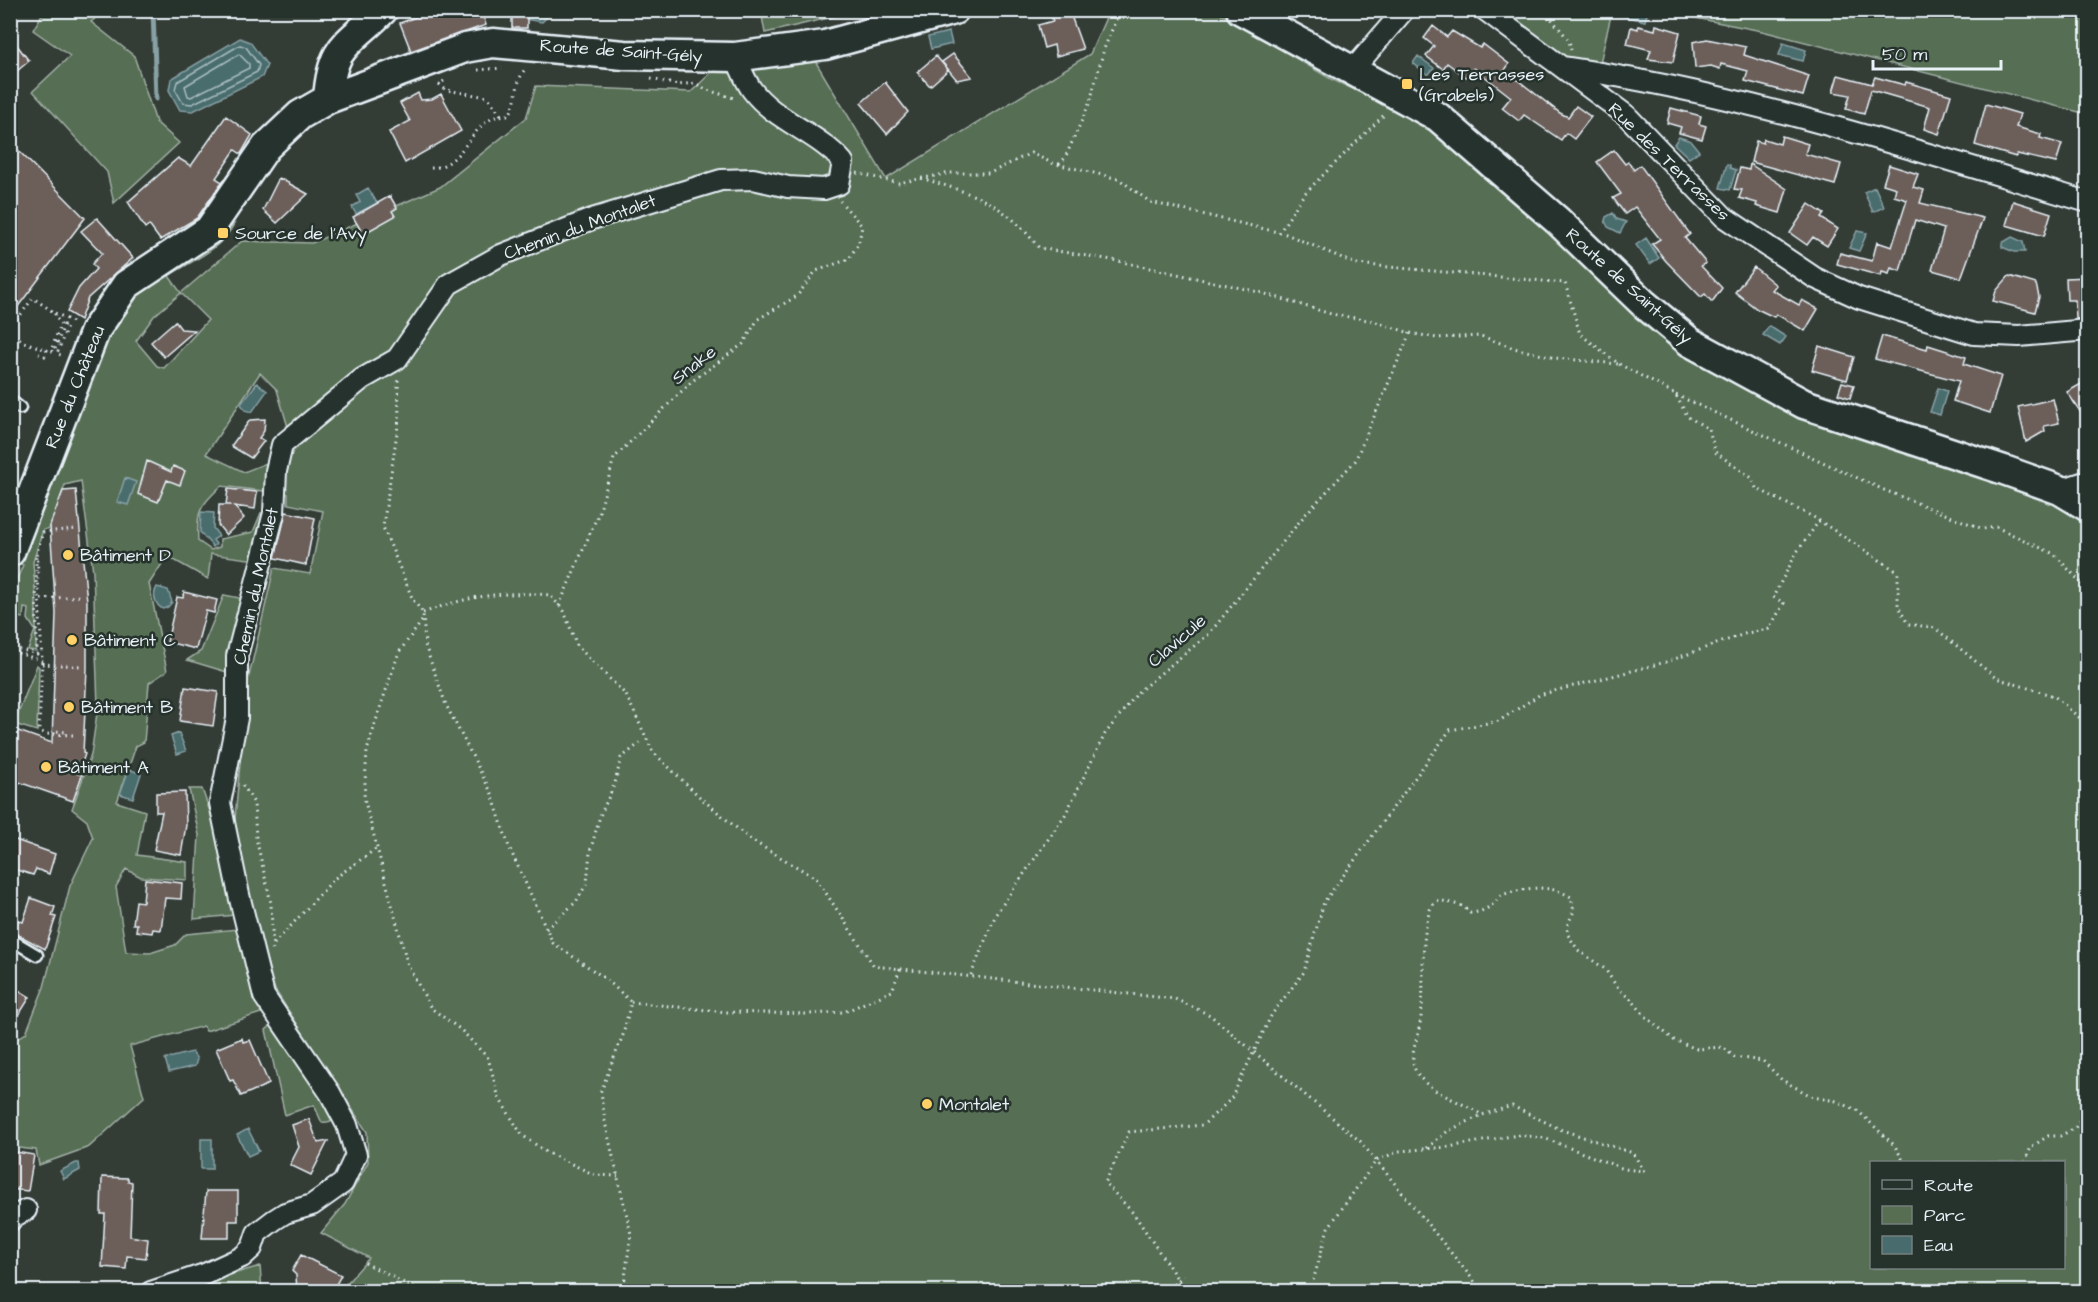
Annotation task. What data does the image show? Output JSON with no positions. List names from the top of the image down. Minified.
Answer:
{"streets":{"street":["Route de Saint-Gély","Rue des Terrasses","Chemin du Montalet","Rue du Château"],"path":["Snake","Clavicule"]},"crossings":[["Route de Saint-Gély","Rue du Château"],["Chemin du Montalet","Snake"]],"places":{"transit":["Les Terrasses (Grabels)","Source de l'Avy"],"other":["Bâtiment D","Bâtiment C","Bâtiment B","Bâtiment A","Montalet"]},"legend":["Route","Parc","Eau"],"scale_bar":"50 m"}
